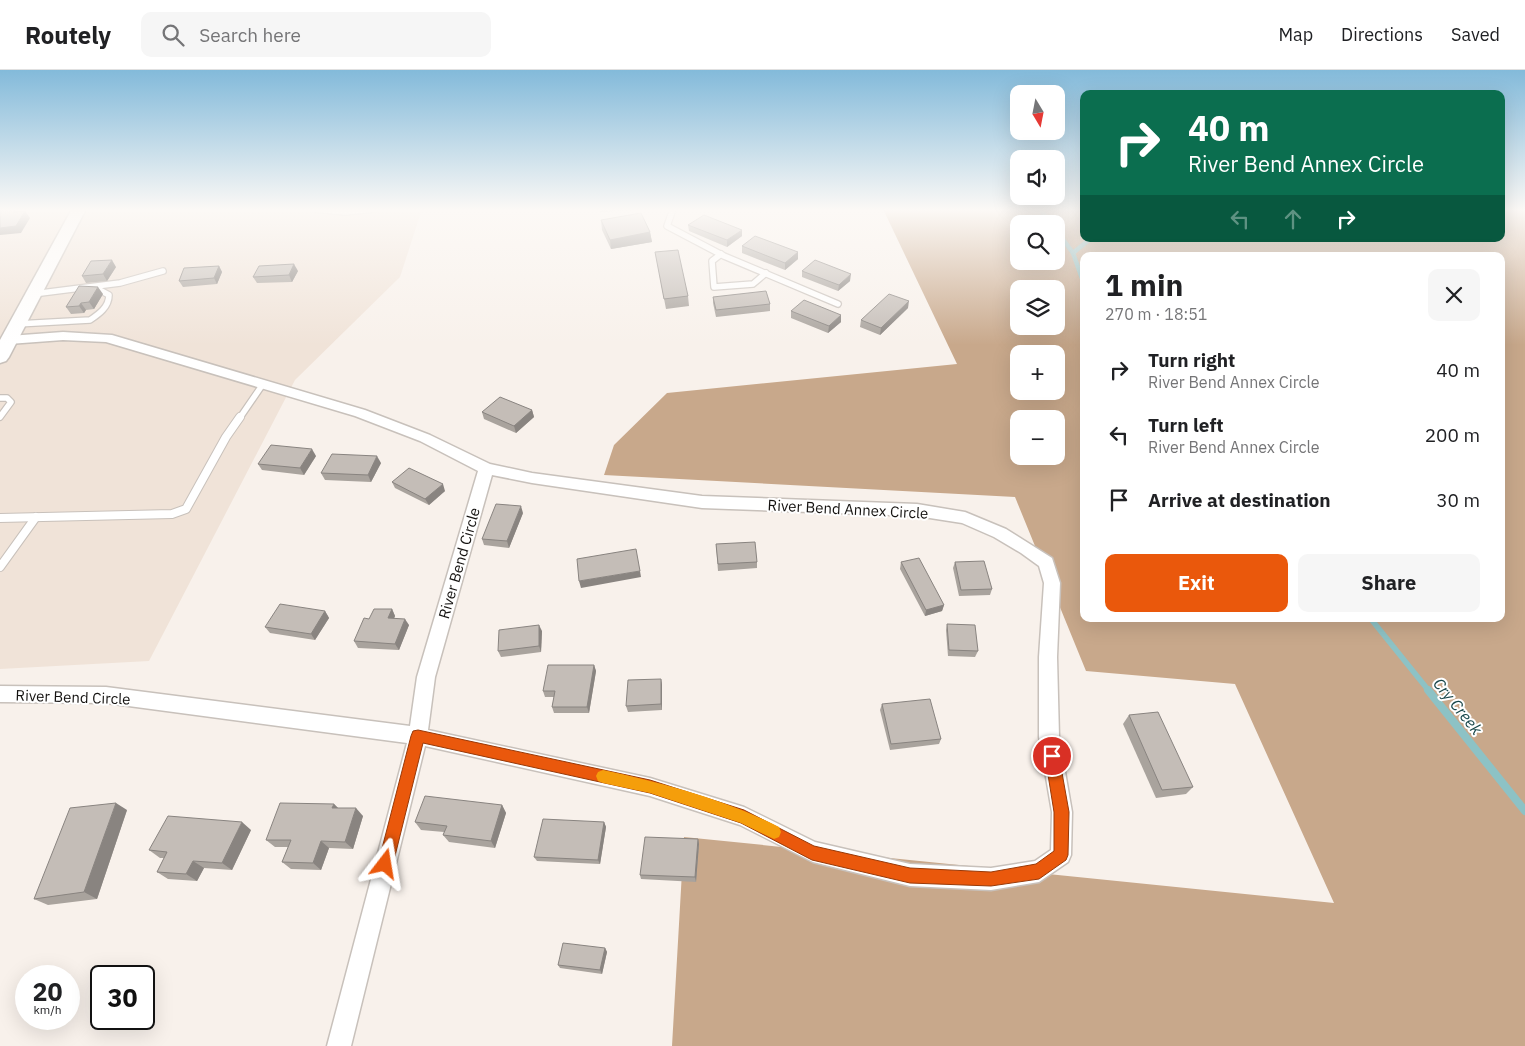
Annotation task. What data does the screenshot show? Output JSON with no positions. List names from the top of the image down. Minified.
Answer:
{"streets":{"street":["River Bend Annex Circle","River Bend Circle"]},"crossings":[["River Bend Annex Circle","River Bend Circle"]],"water":["Cry Creek"],"north":"bottom","page":{"header":"Routely","search":"Search here","nav":["Map","Directions","Saved"],"map_buttons":["+","−"],"turn":["40 m","River Bend Annex Circle"],"heading":["1 min","270 m · 18:51"],"list":[{"name":"Turn right","note":"River Bend Annex Circle","value":"40 m"},{"name":"Turn left","note":"River Bend Annex Circle","value":"200 m"},{"name":"Arrive at destination","value":"30 m"}],"buttons":["Exit","Share"],"speed":"20 km/h","limit":"30"}}
